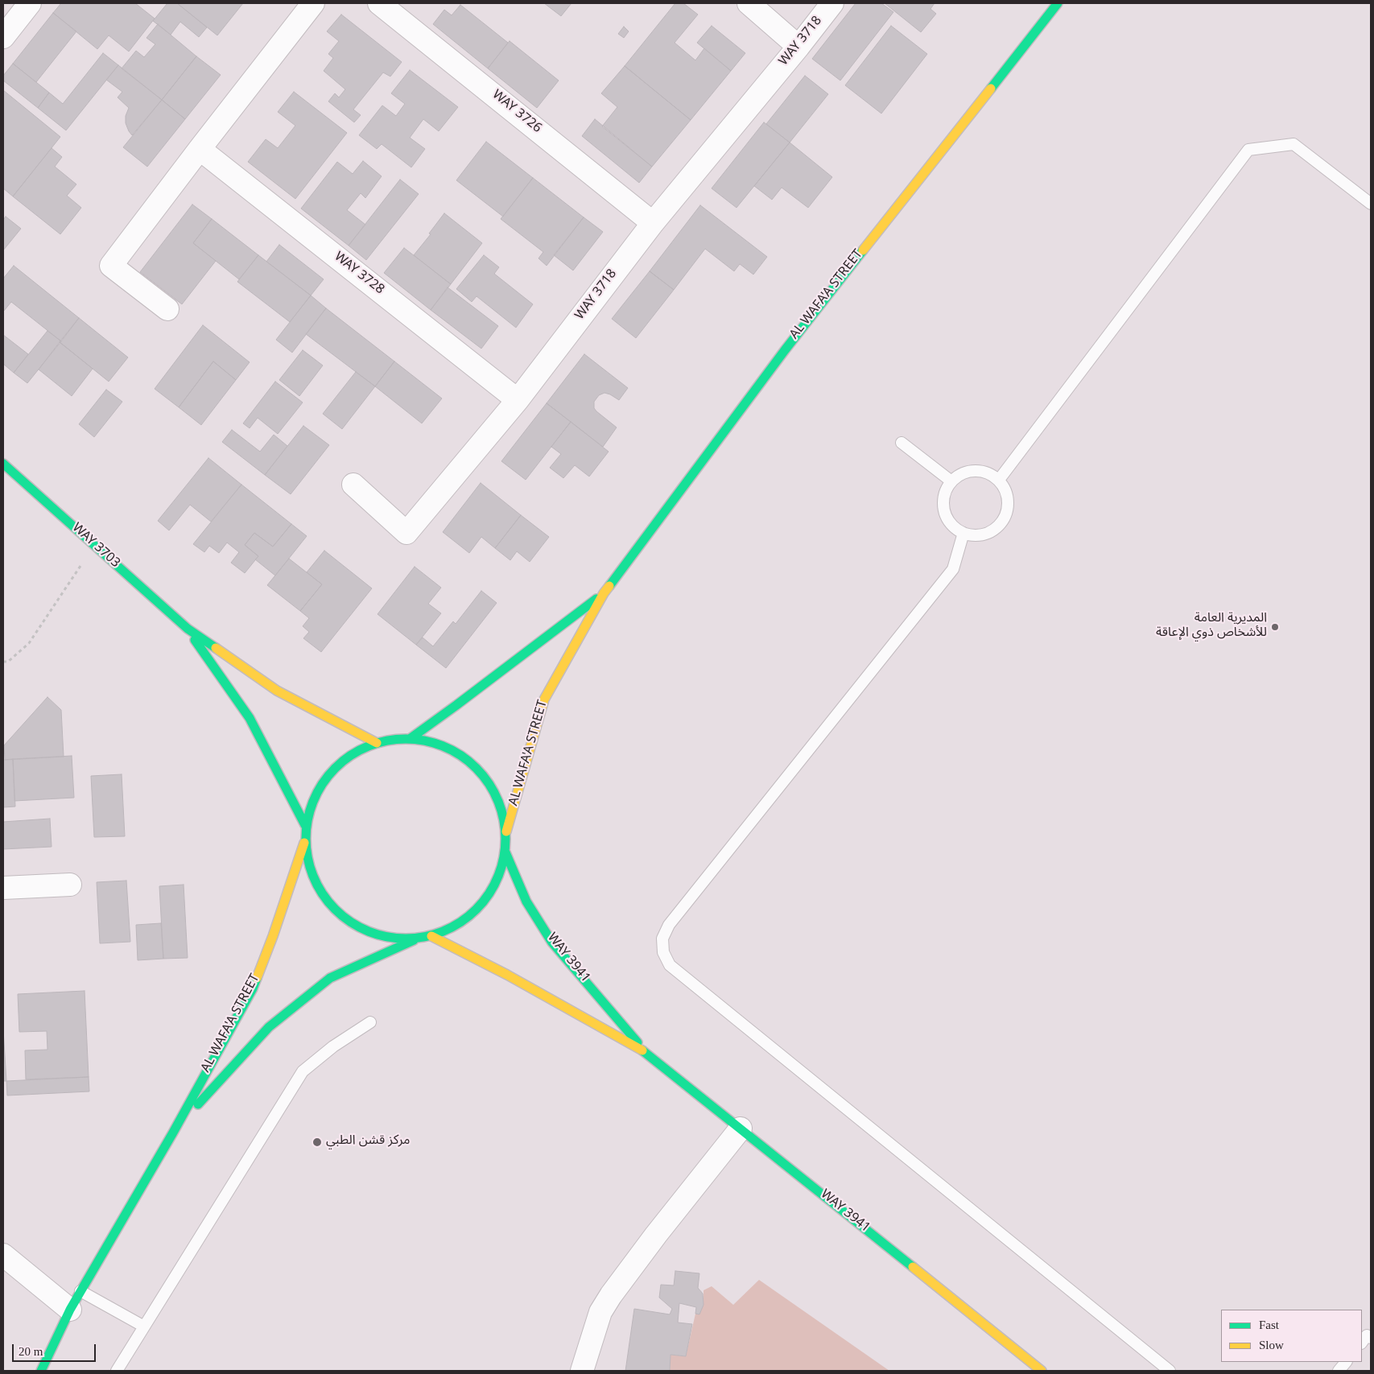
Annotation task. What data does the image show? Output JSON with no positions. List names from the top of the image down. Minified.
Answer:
{"streets":{"street":["WAY 3718","WAY 3726","WAY 3728","AL WAFA'A STREET","WAY 3703","WAY 3941"]},"crossings":[["WAY 3718","WAY 3726"],["WAY 3718","WAY 3728"]],"places":["المديرية العامة للأشخاص ذوي الإعاقة","مركز قشن الطبي"],"legend":["Fast","Slow"],"scale_bar":"20 m"}
